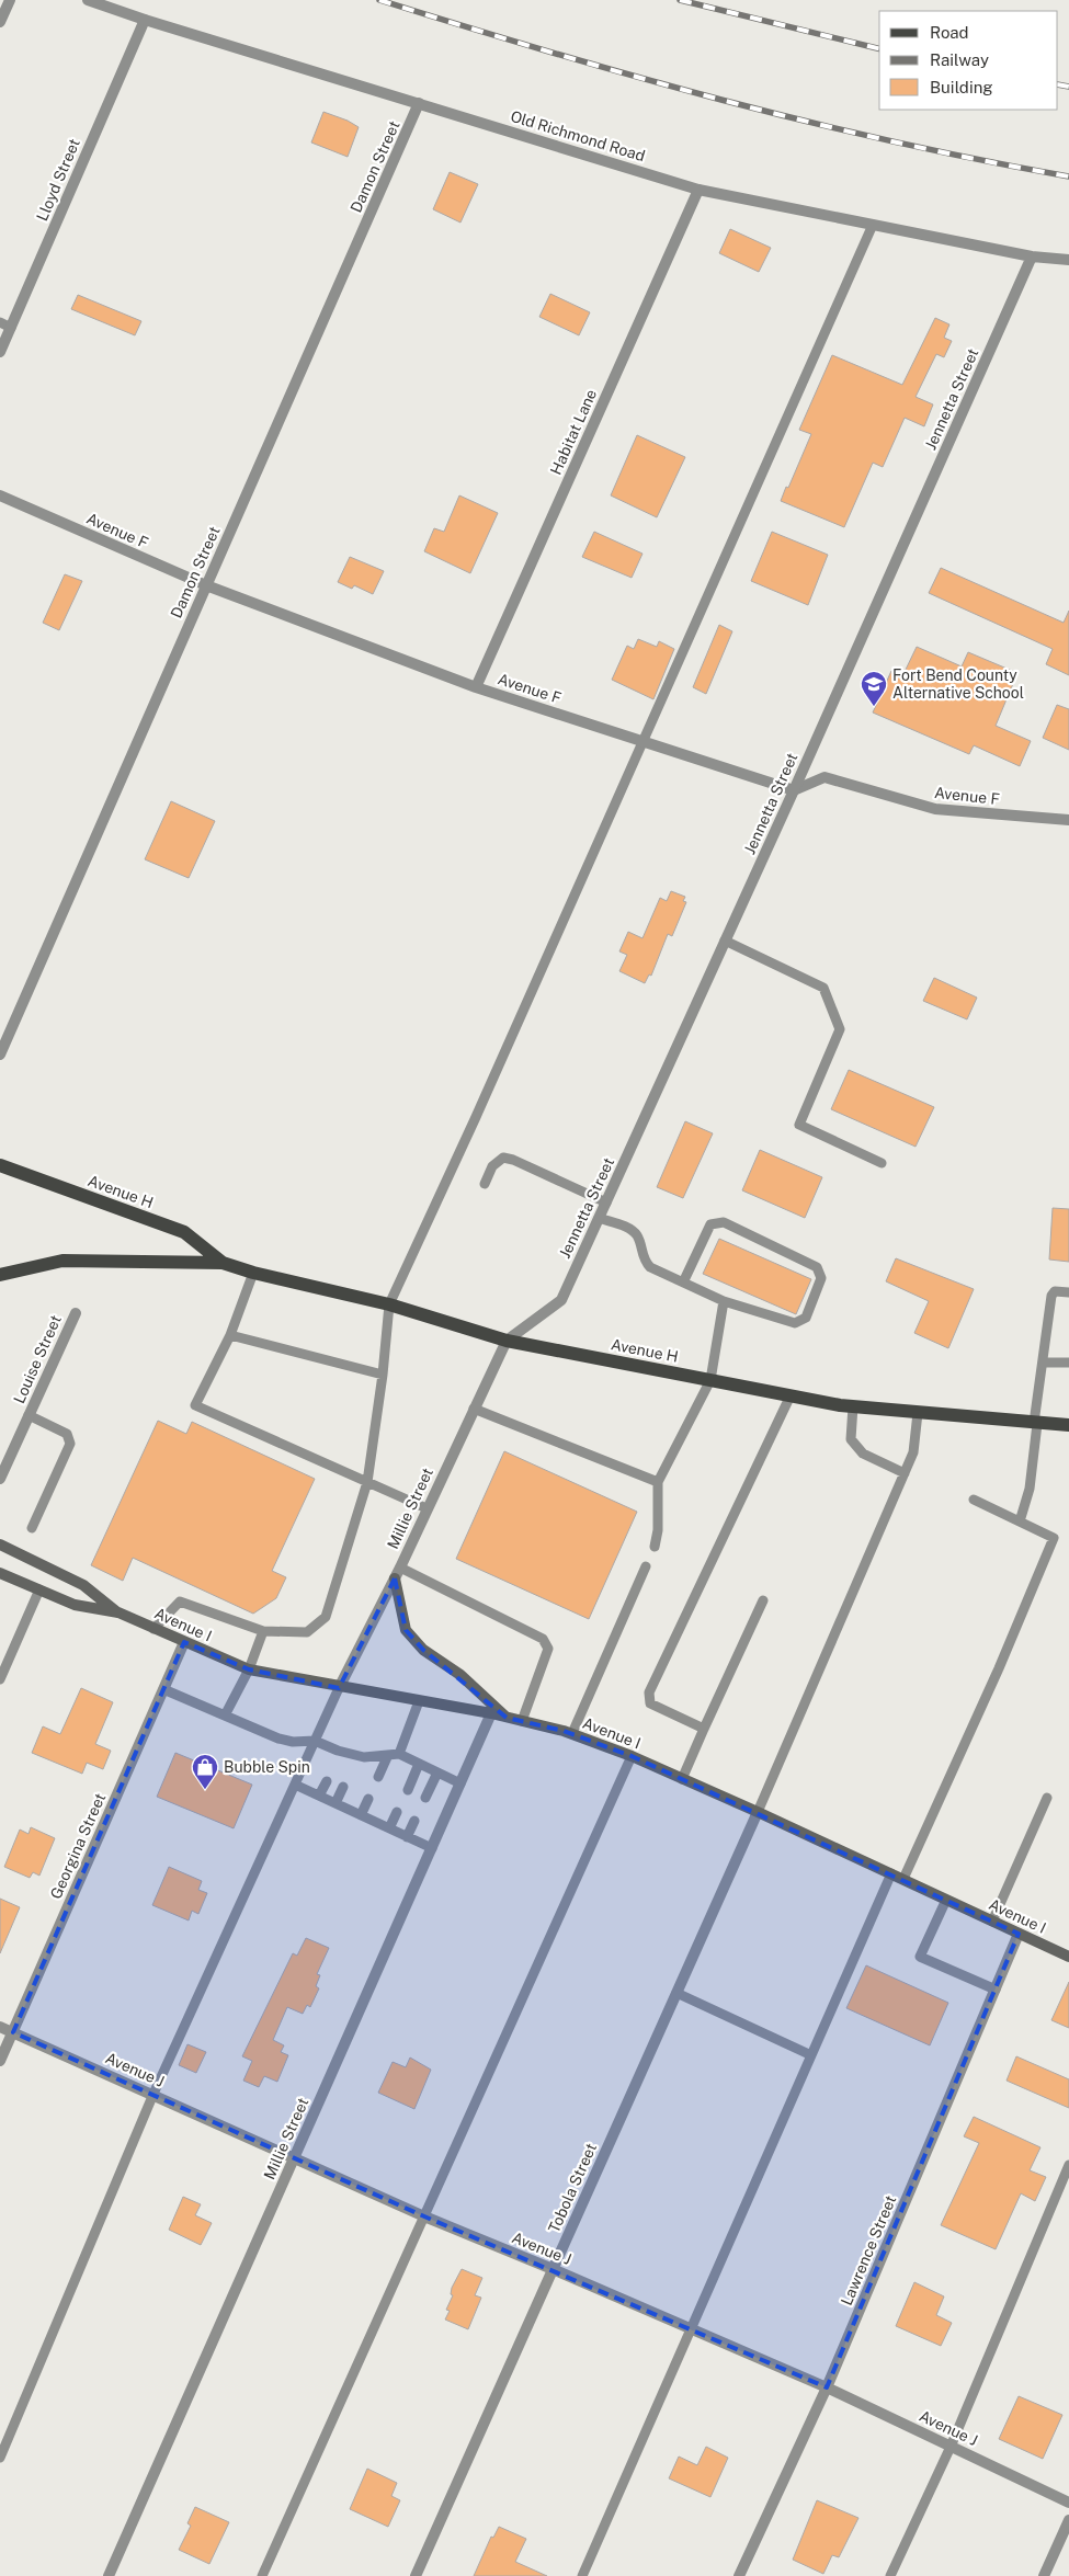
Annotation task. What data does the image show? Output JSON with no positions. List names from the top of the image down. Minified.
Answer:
{"streets":{"main road":["Avenue H","Avenue I"],"street":["Old Richmond Road","Damon Street","Lloyd Street","Jennetta Street","Habitat Lane","Avenue F","Louise Street","Millie Street","Georgina Street","Avenue J","Tobola Street","Lawrence Street"]},"crossings":[["Old Richmond Road","Damon Street"],["Old Richmond Road","Lloyd Street"],["Old Richmond Road","Jennetta Street"],["Old Richmond Road","Habitat Lane"],["Damon Street","Avenue F"],["Jennetta Street","Avenue F"],["Jennetta Street","Avenue H"],["Jennetta Street","Millie Street"],["Habitat Lane","Avenue F"],["Avenue H","Millie Street"],["Millie Street","Avenue I"],["Millie Street","Avenue J"],["Avenue I","Georgina Street"],["Avenue I","Tobola Street"],["Avenue I","Lawrence Street"],["Georgina Street","Avenue J"],["Avenue J","Tobola Street"],["Avenue J","Lawrence Street"]],"places":{"school or university":["Fort Bend County Alternative School"],"shop":["Bubble Spin"]},"legend":["Road","Railway","Building"]}
